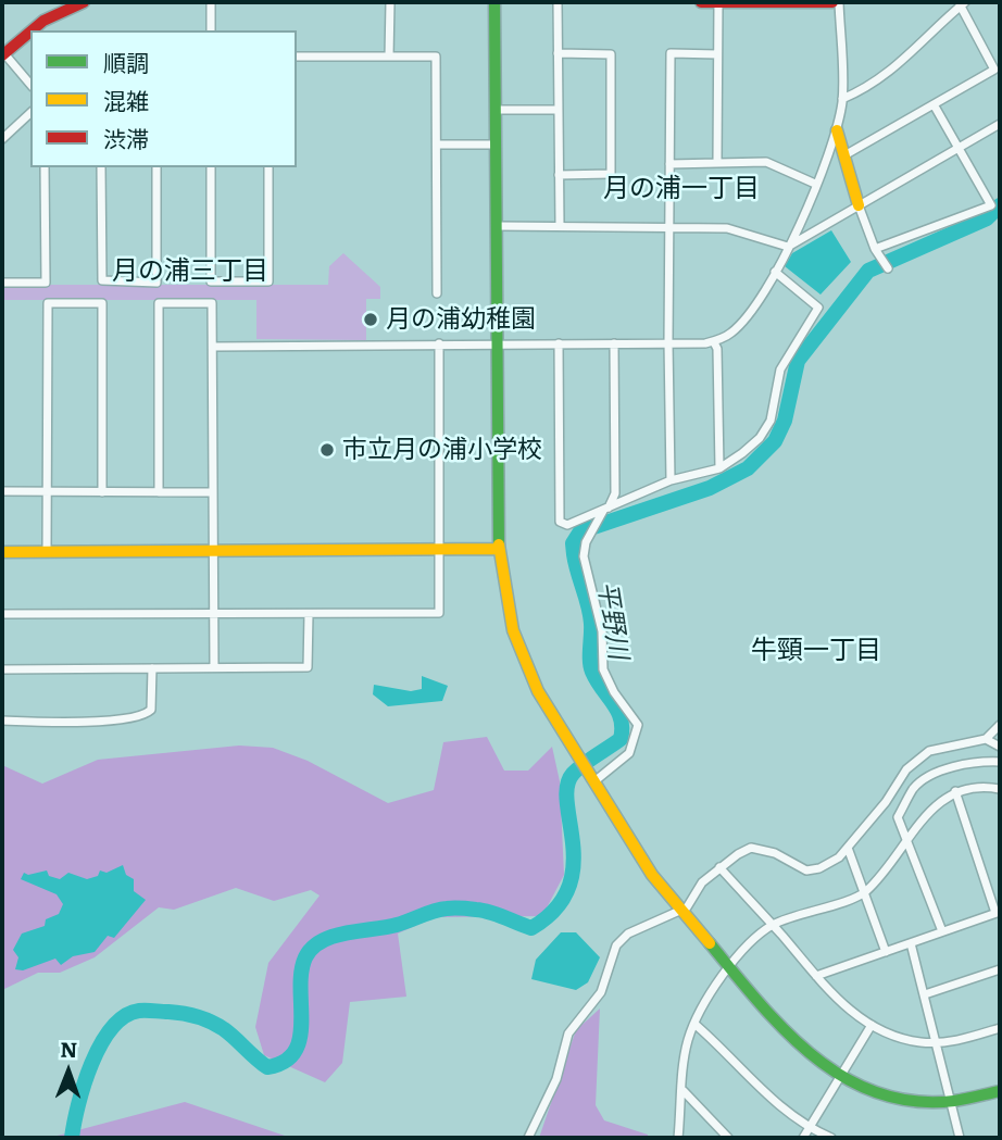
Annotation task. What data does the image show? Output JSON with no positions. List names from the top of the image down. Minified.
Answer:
{"districts":["月の浦一丁目","月の浦三丁目","牛頸一丁目"],"water":["平野川"],"places":["月の浦幼稚園","市立月の浦小学校"],"legend":["順調","混雑","渋滞"],"north":"top"}
